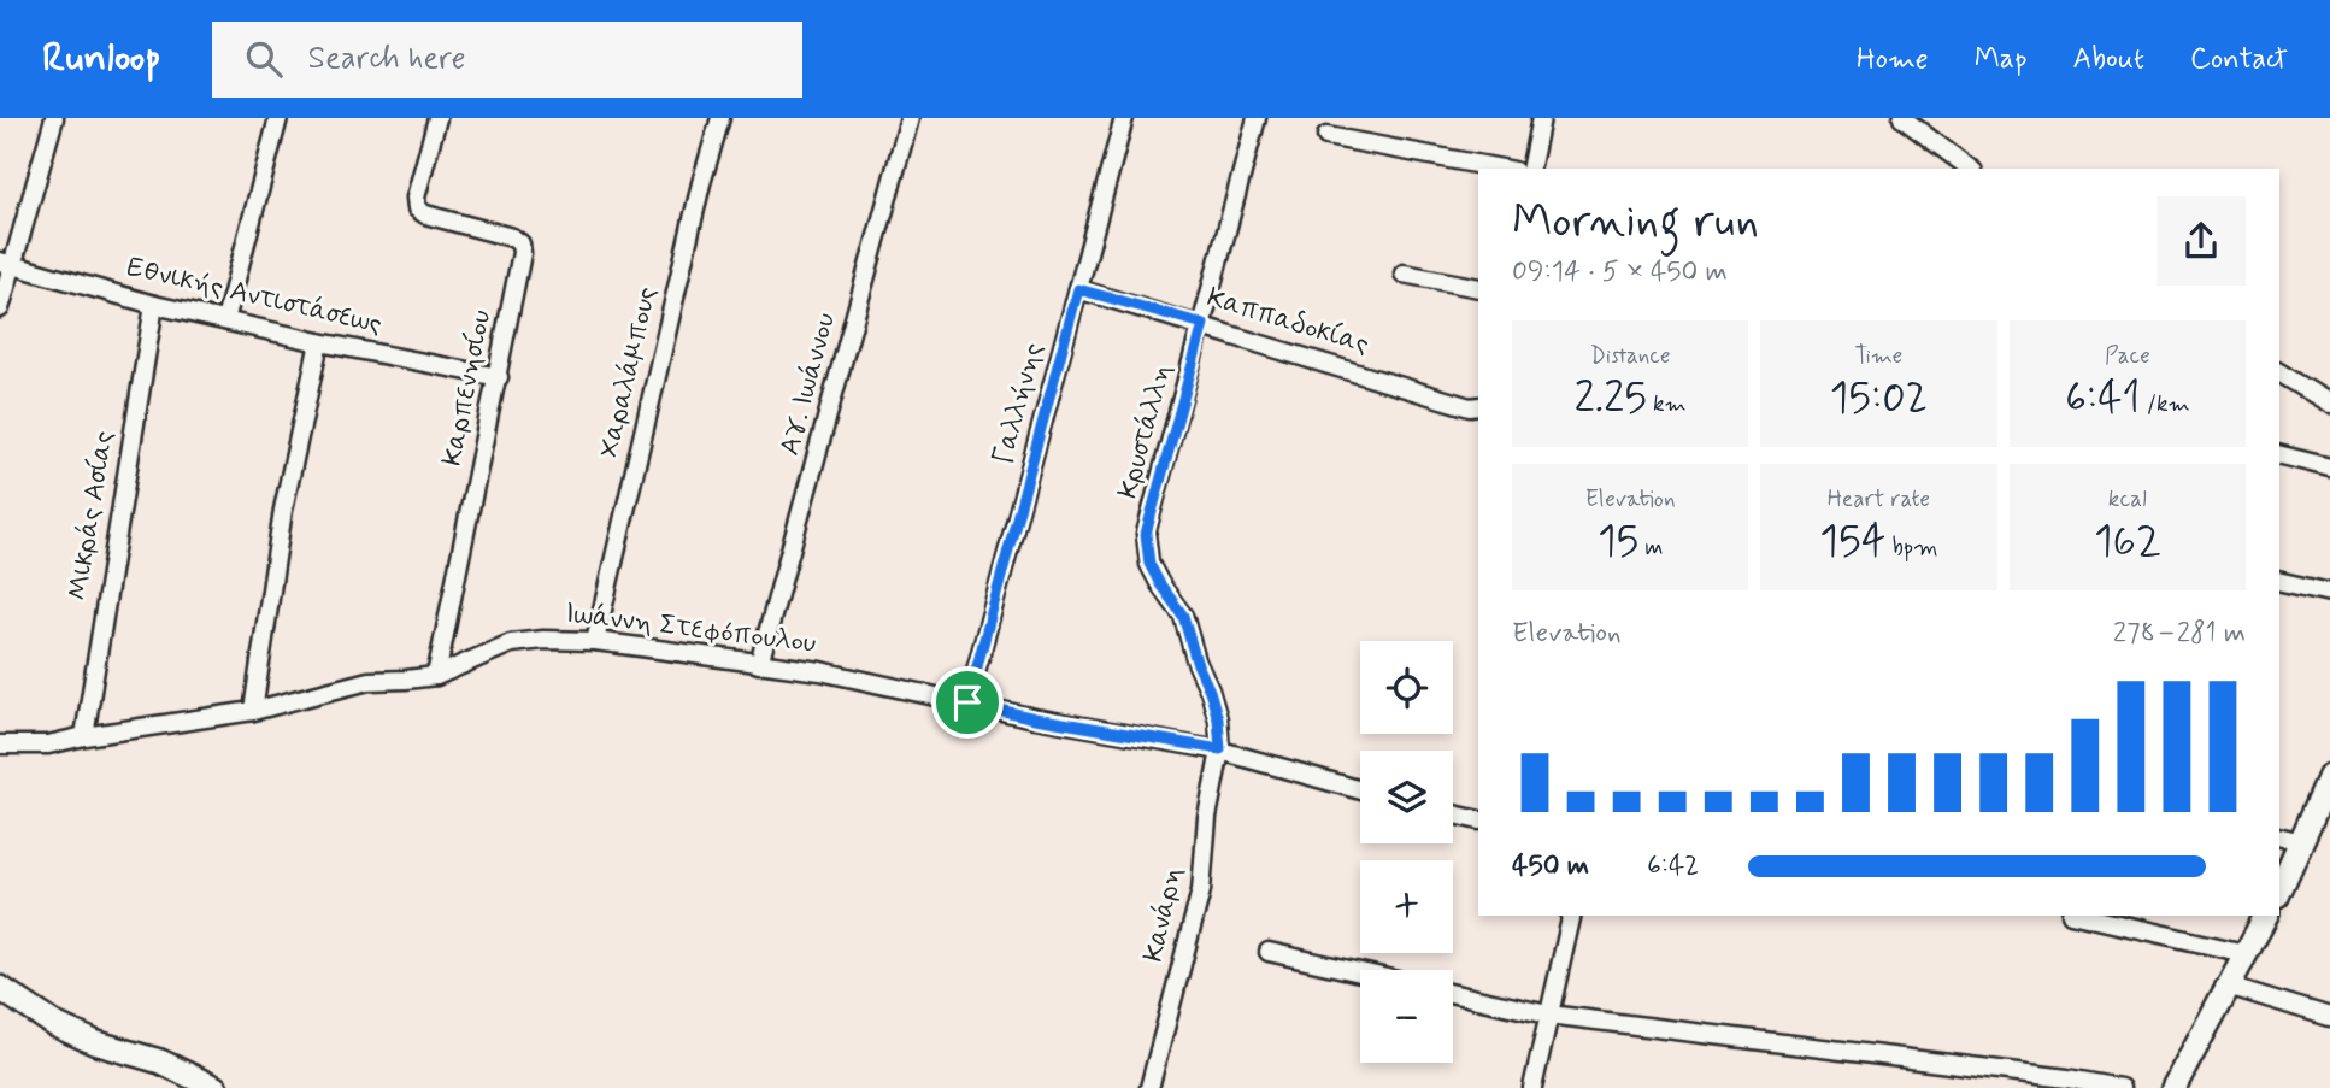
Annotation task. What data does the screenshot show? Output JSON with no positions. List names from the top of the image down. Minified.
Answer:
{"streets":{"street":["Εθνικής Αντιστάσεως","Καππαδοκίας","Χαραλάμπους","Αγ. Ιωάννου","Καρπενησίου","Γαλλήνης","Κρυστάλλη","Μικράς Ασίας","Ιωάννη Στεφόπουλου","Κανάρη"]},"crossings":[["Εθνικής Αντιστάσεως","Καρπενησίου"],["Εθνικής Αντιστάσεως","Μικράς Ασίας"],["Καππαδοκίας","Γαλλήνης"],["Καππαδοκίας","Κρυστάλλη"],["Χαραλάμπους","Ιωάννη Στεφόπουλου"],["Αγ. Ιωάννου","Ιωάννη Στεφόπουλου"],["Καρπενησίου","Ιωάννη Στεφόπουλου"],["Γαλλήνης","Ιωάννη Στεφόπουλου"],["Κρυστάλλη","Ιωάννη Στεφόπουλου"],["Κρυστάλλη","Κανάρη"],["Μικράς Ασίας","Ιωάννη Στεφόπουλου"],["Ιωάννη Στεφόπουλου","Κανάρη"]],"page":{"header":"Runloop","search":"Search here","nav":["Home","Map","About","Contact"],"heading":["Morning run","09:14 · 5 × 450 m"],"stats":[["Distance","2.25 km"],["Time","15:02"],["Pace","6:41 /km"],["Elevation","15 m"],["Heart rate","154 bpm"],["kcal","162"]],"chart":["Elevation","278–281 m"],"map_buttons":["+","−"],"list":[{"name":"450 m","note":"6:42"}]}}
